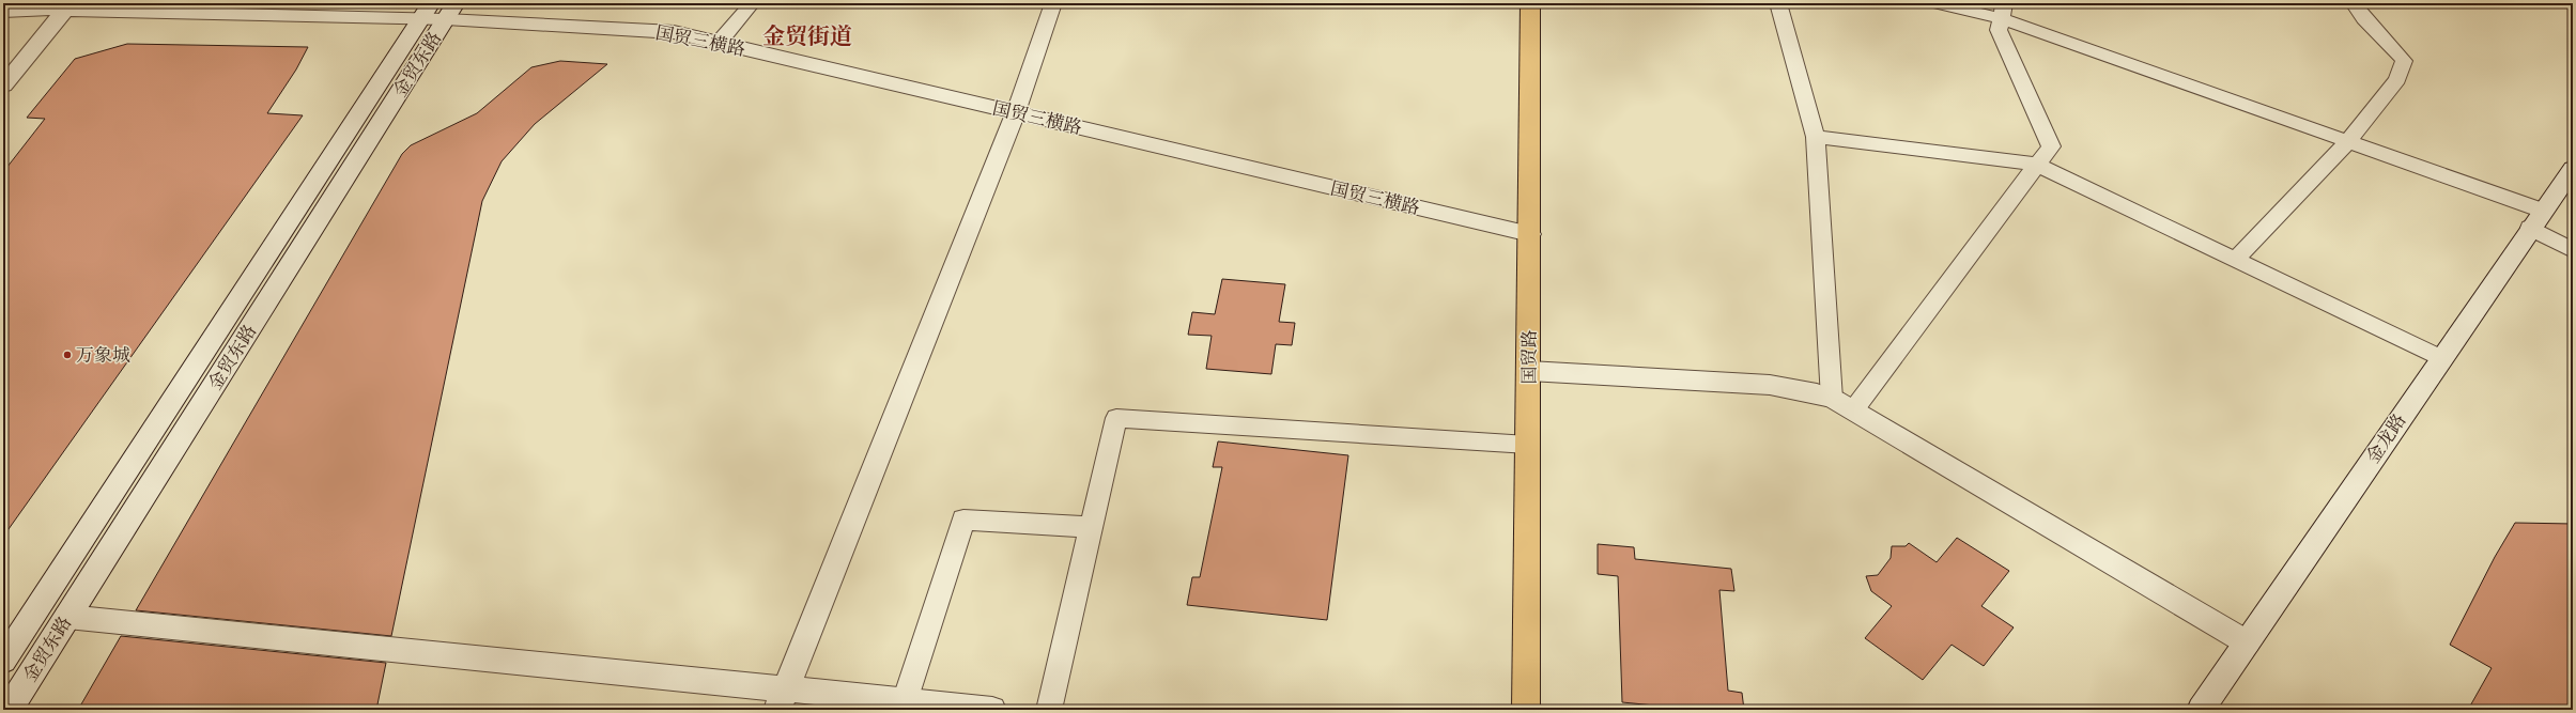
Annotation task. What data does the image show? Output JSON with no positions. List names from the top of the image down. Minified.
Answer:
{"streets":{"main road":["国贸路"],"street":["国贸三横路","金贸东路","金龙路"]},"crossings":[["国贸三横路","金贸东路"],["国贸三横路","国贸路"]],"districts":["金贸街道"],"places":["万象城"]}
